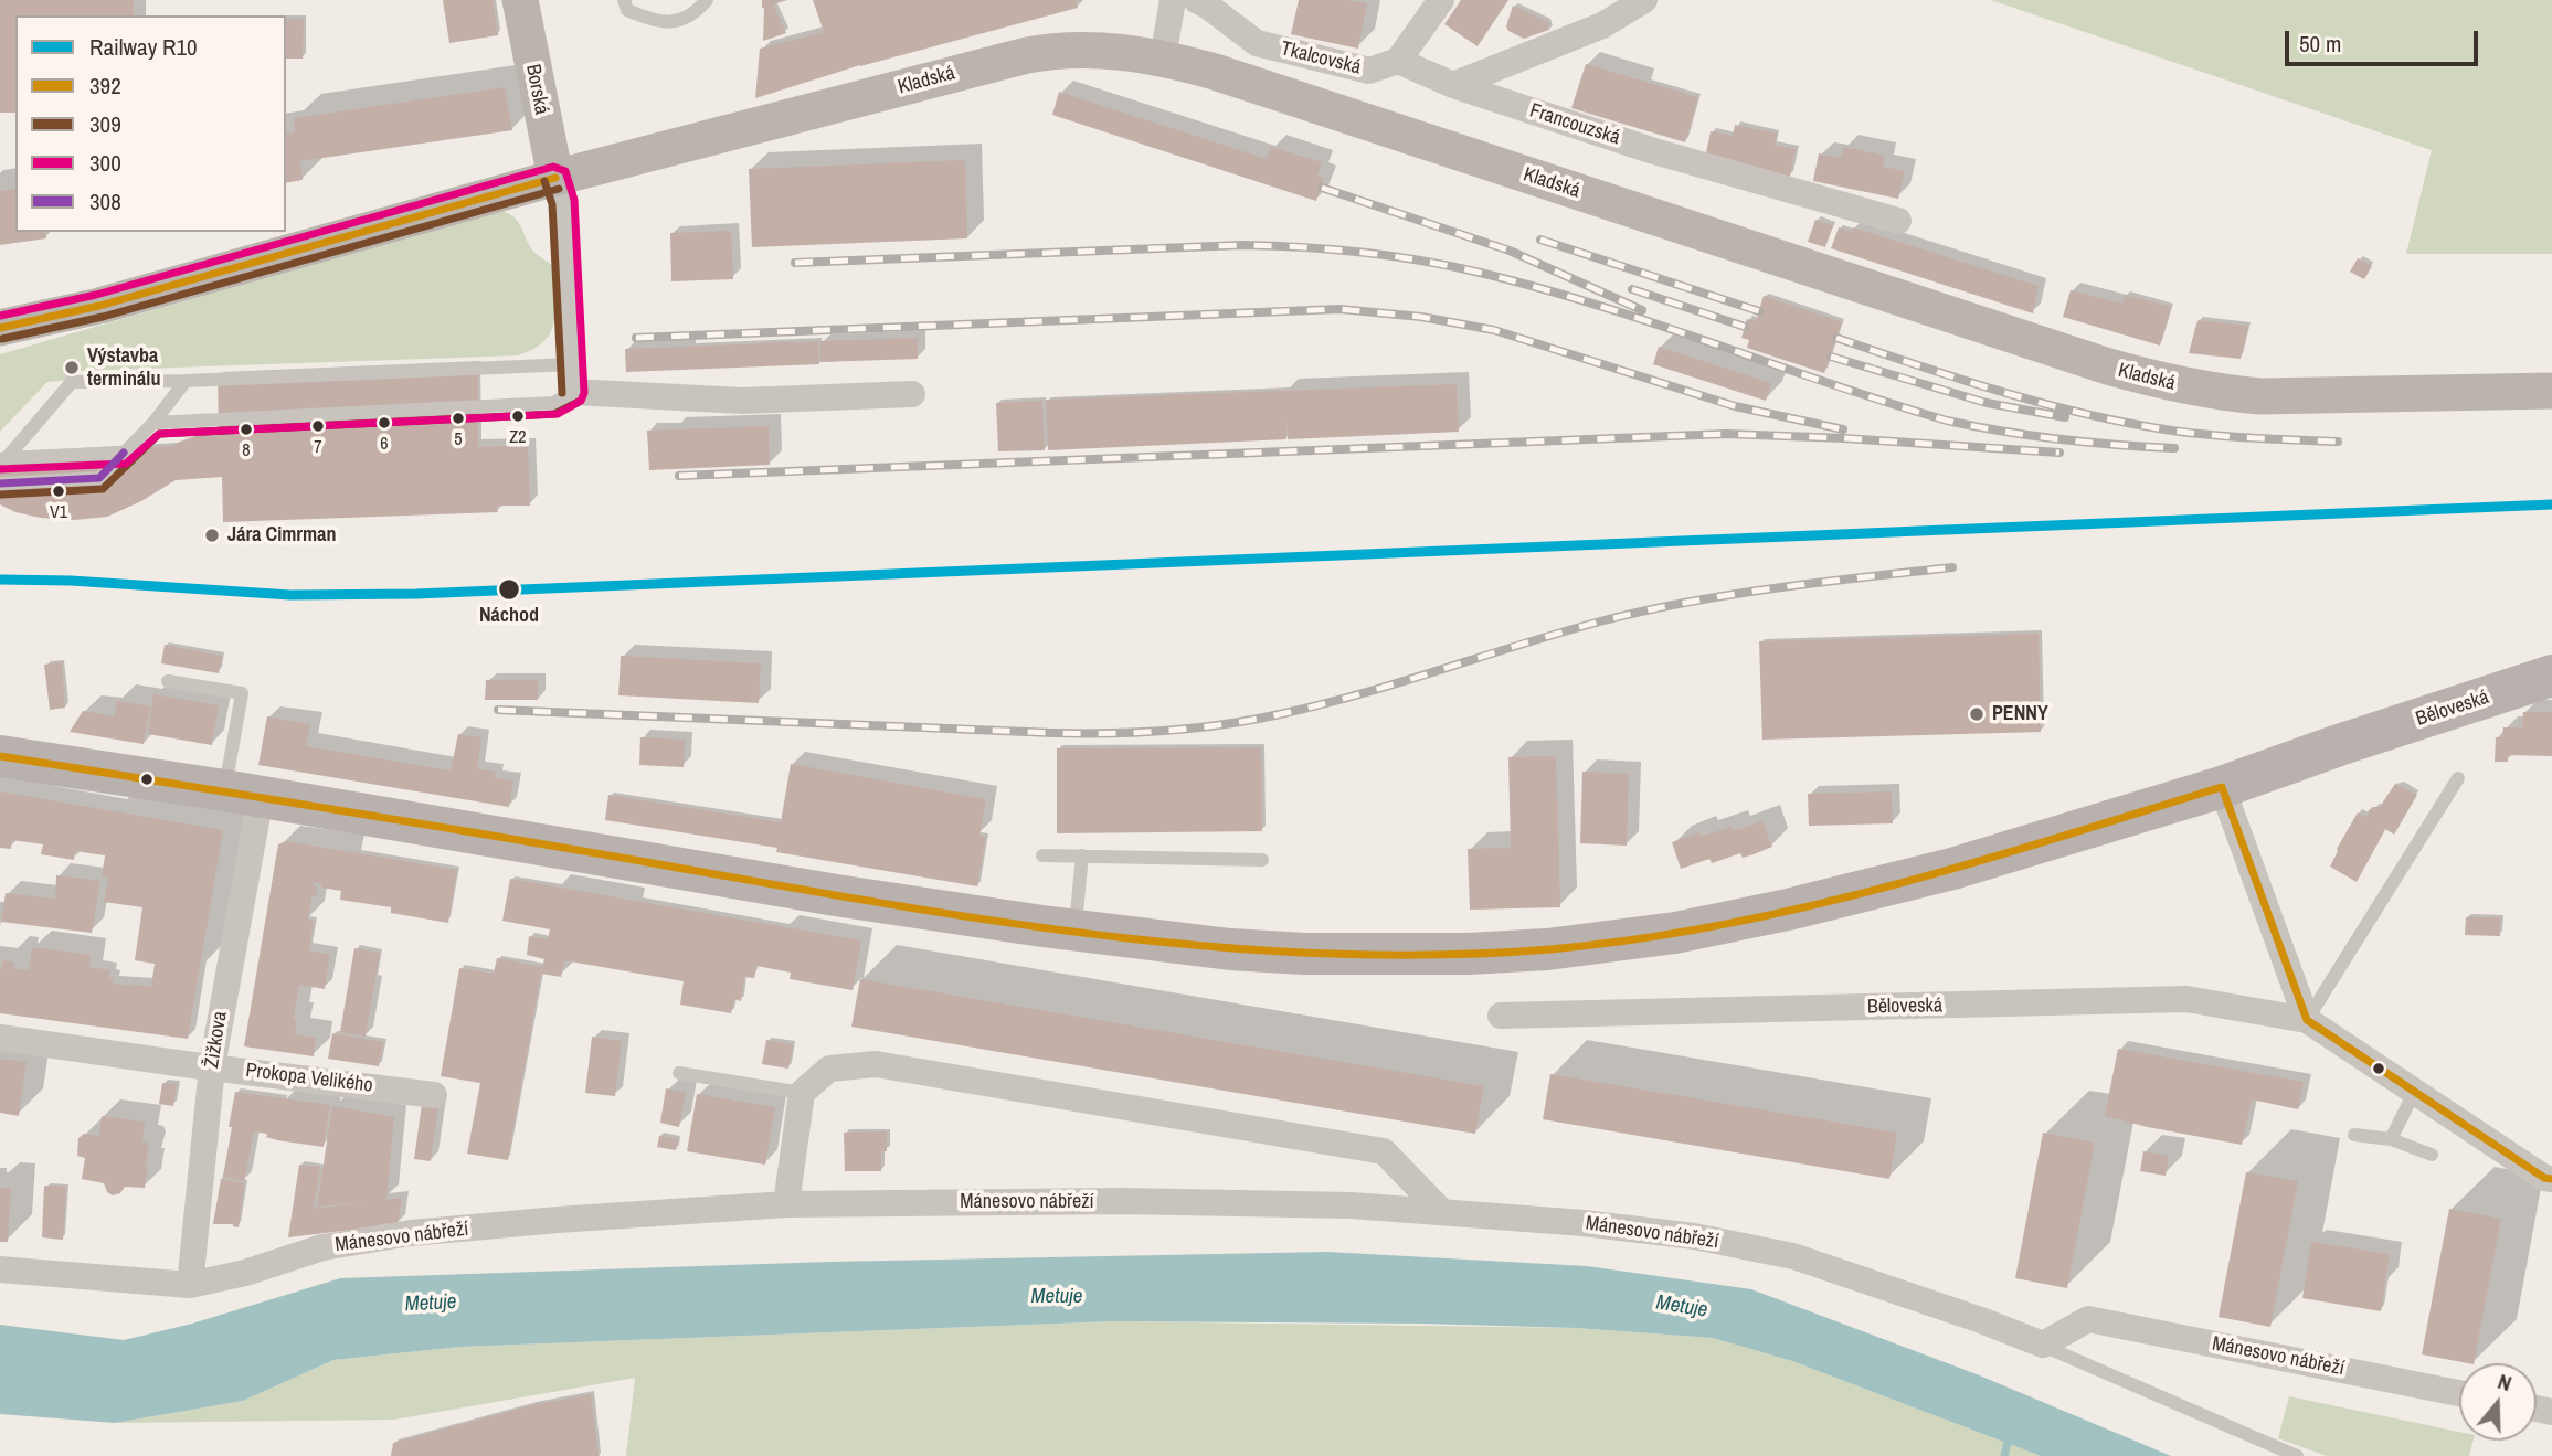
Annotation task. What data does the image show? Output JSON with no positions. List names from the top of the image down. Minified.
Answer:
{"streets":{"main road":["Kladská","Borská","Běloveská"],"street":["Tkalcovská","Francouzská","Žižkova","Prokopa Velikého","Mánesovo nábřeží"]},"crossings":[["Kladská","Borská"],["Běloveská","Žižkova"],["Žižkova","Prokopa Velikého"],["Žižkova","Mánesovo nábřeží"]],"water":["Metuje"],"places":["Výstavba terminálu","Z2","5","6","7","8","V1","Jára Cimrman","Náchod","PENNY"],"lines":["transit line 300","transit line 392","transit line 309","transit line 308","rail line R10"],"legend":["Railway R10","392","309","300","308"],"scale_bar":"50 m","north":"top"}
